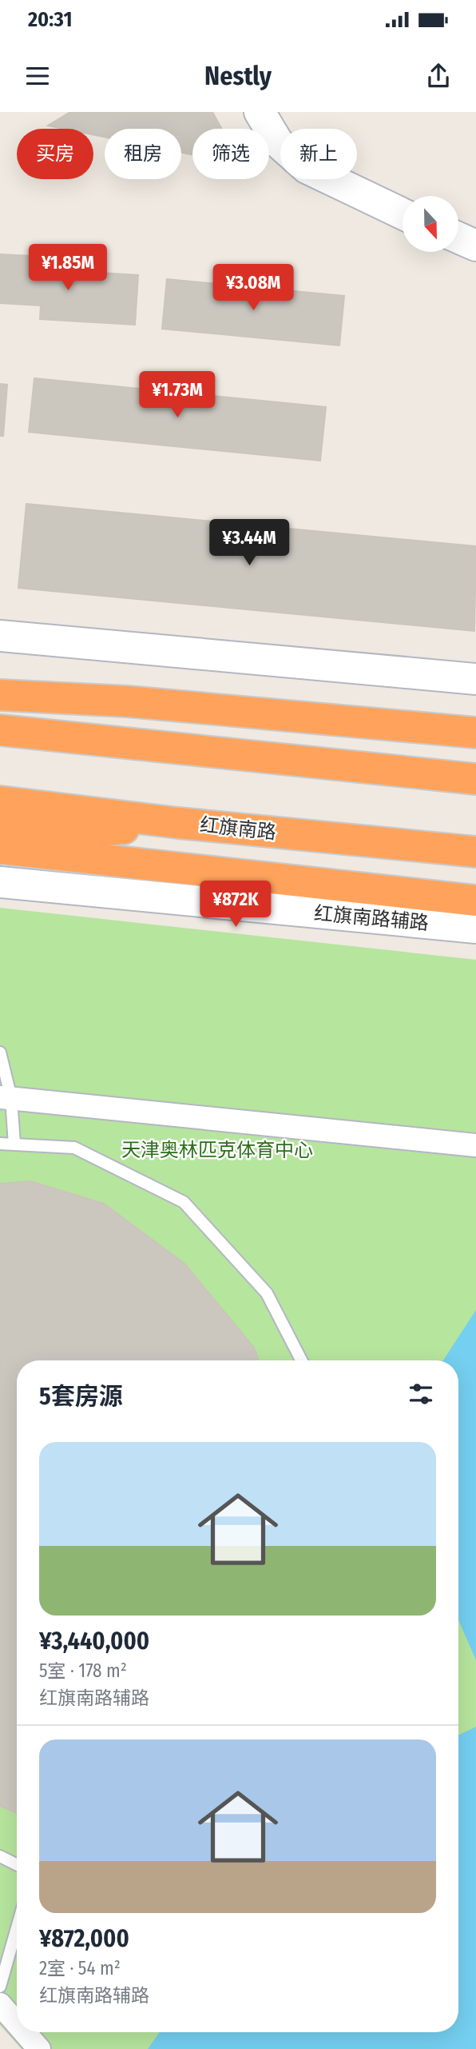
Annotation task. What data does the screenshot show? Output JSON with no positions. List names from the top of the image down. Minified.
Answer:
{"streets":{"highway":["红旗南路"],"main road":["红旗南路辅路"]},"parks":["天津奥林匹克体育中心"],"north":"bottom","page":{"status":"20:31","header":"Nestly","chip":["买房","租房","筛选","新上"],"price":["¥1.85M","¥3.08M","¥1.73M","¥3.44M","¥872K"],"heading":"5套房源","list":[{"name":"¥3,440,000","note":"5室 · 178 m² · 红旗南路辅路"},{"name":"¥872,000","note":"2室 · 54 m² · 红旗南路辅路"}]}}
